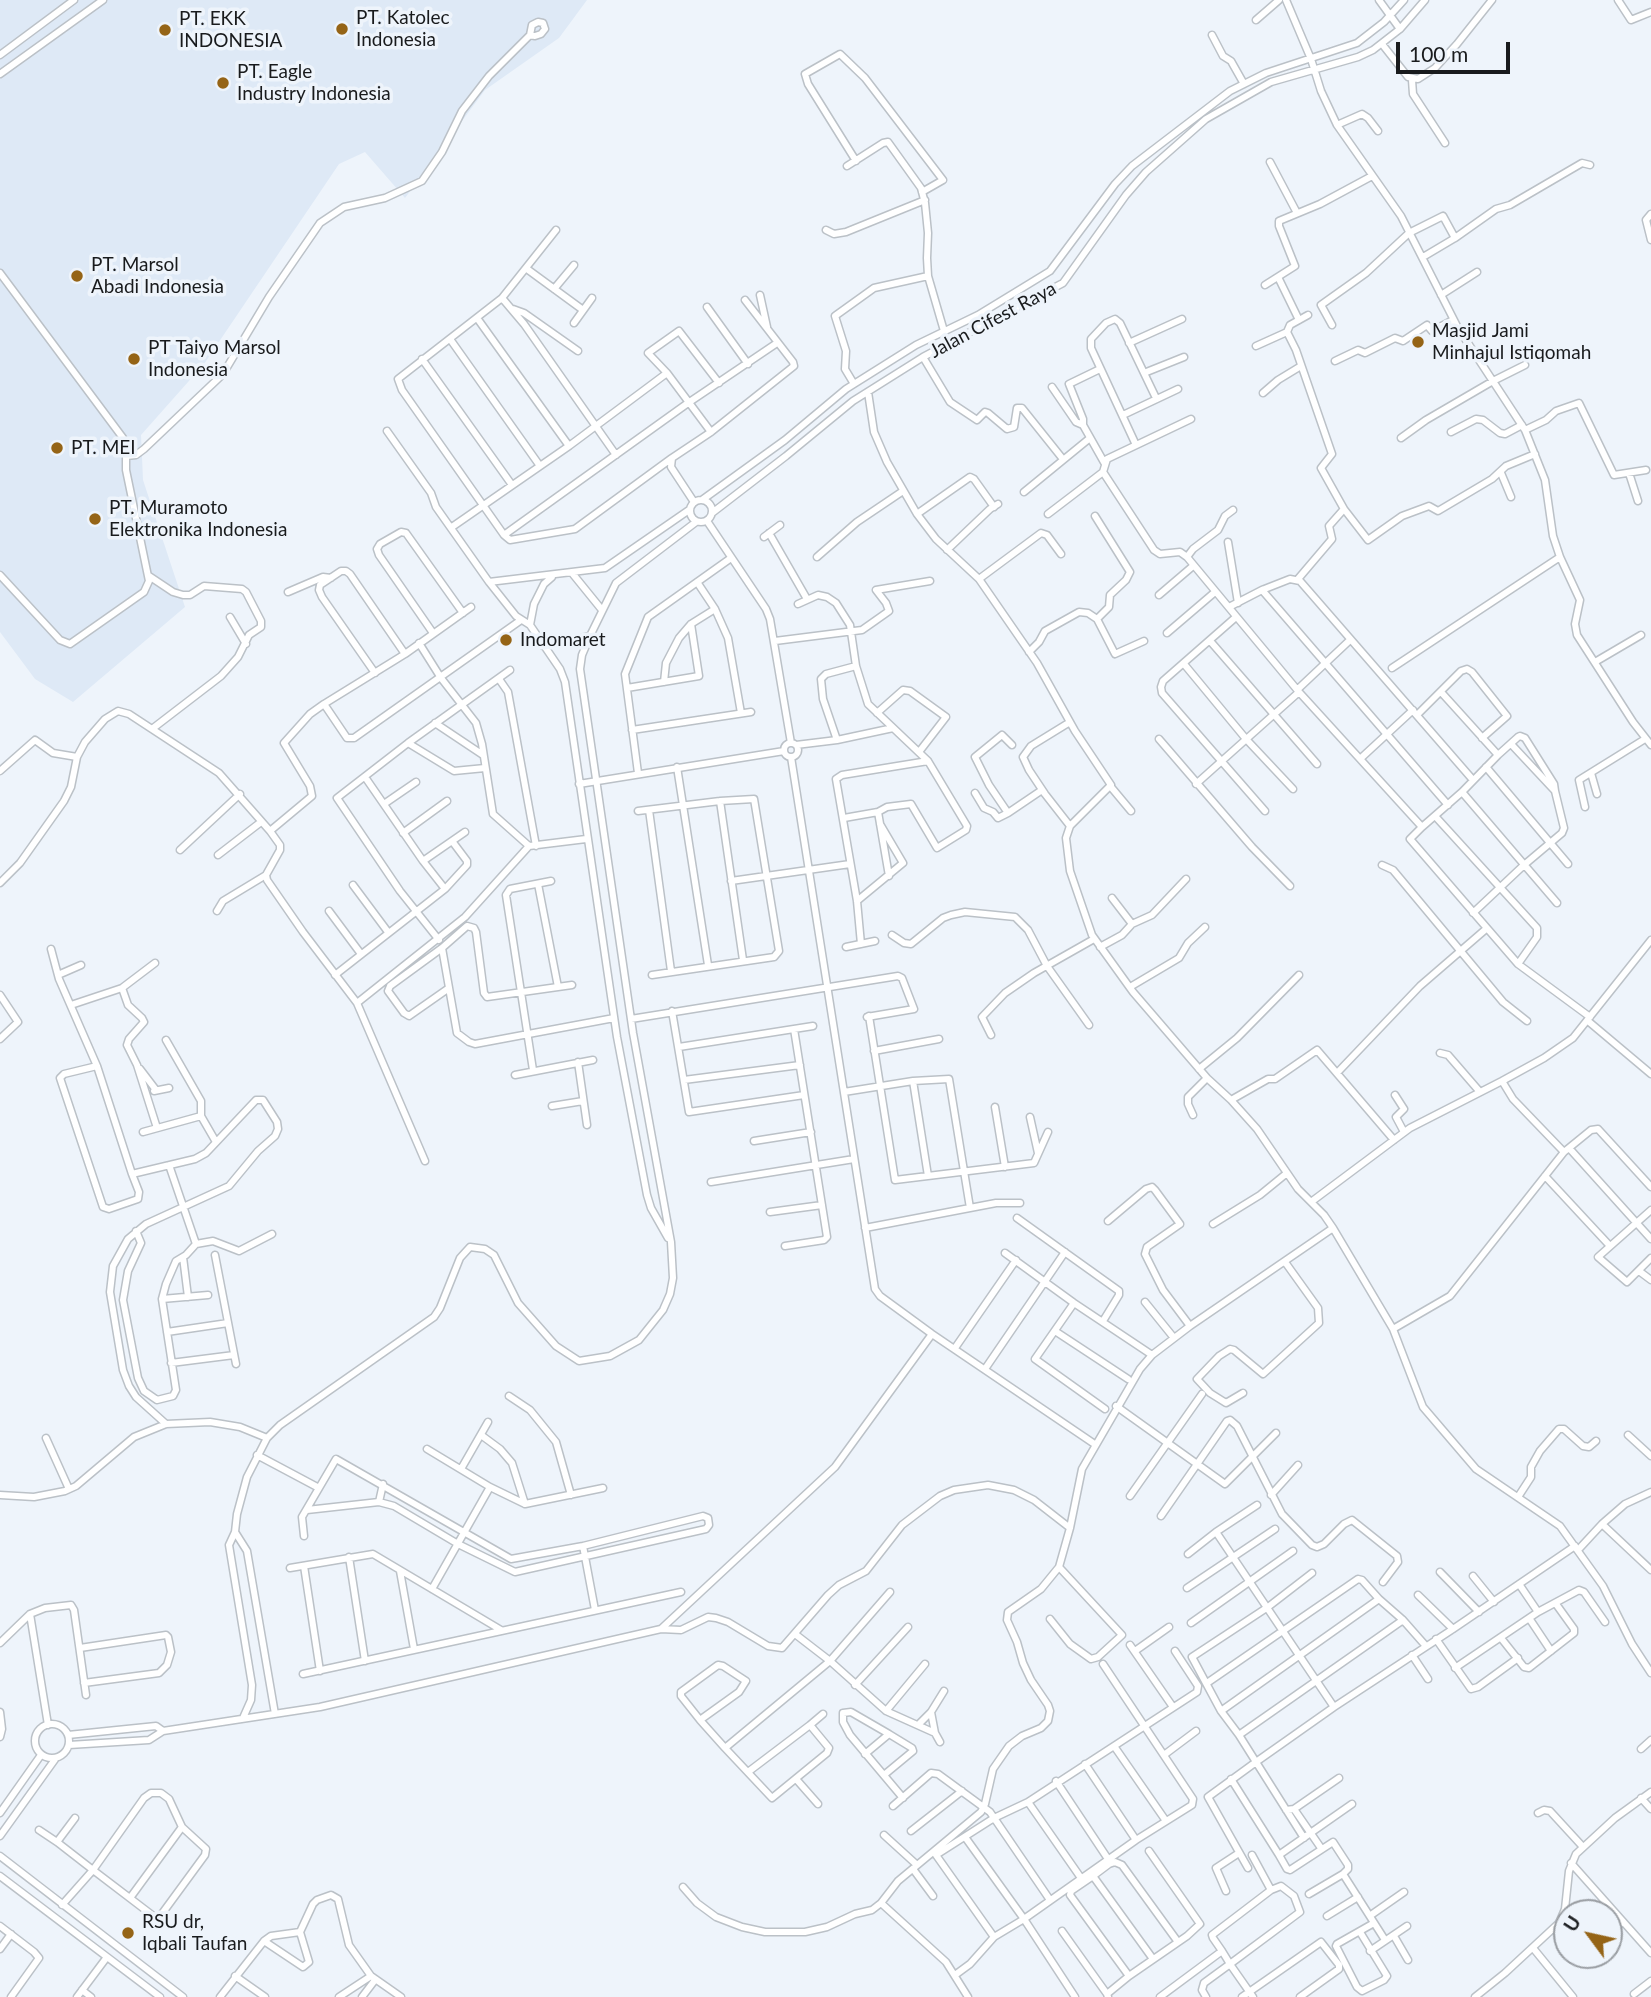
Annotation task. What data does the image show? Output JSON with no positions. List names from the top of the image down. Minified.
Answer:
{"streets":{"street":["Jalan Cifest Raya"]},"places":["PT. Katolec Indonesia","PT. EKK INDONESIA","PT. Eagle Industry Indonesia","PT. Marsol Abadi Indonesia","Masjid Jami Minhajul Istiqomah","PT Taiyo Marsol Indonesia","PT. MEI","PT. Muramoto Elektronika Indonesia","Indomaret","RSU dr, Iqbali Taufan"],"scale_bar":"100 m","north":"top left"}
